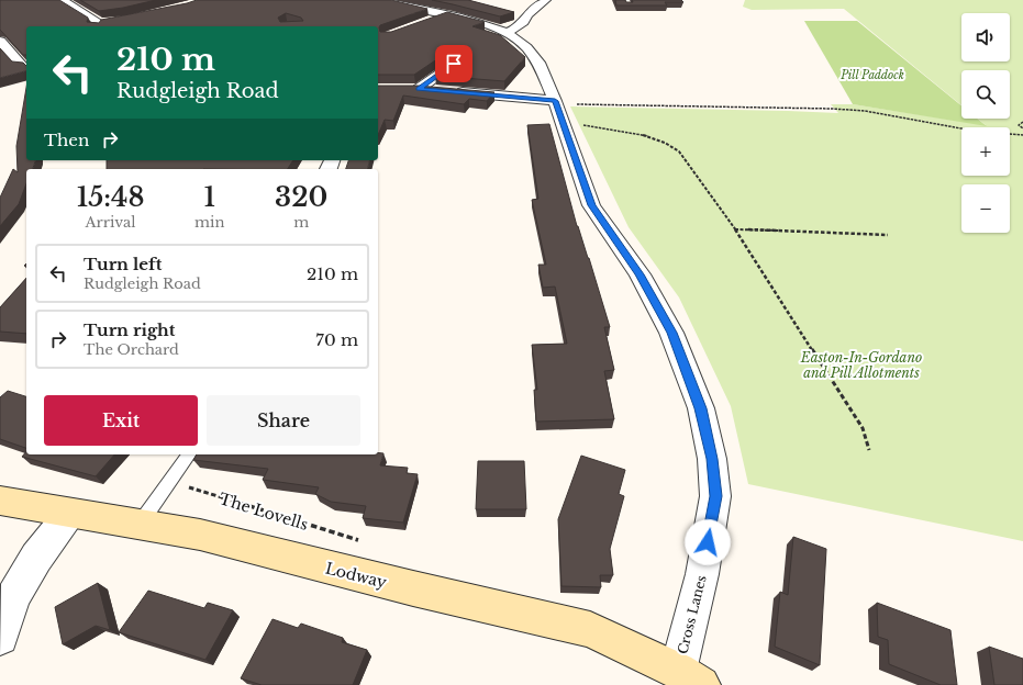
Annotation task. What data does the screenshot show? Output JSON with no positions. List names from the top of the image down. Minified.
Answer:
{"streets":{"street":["Lodway","Cross Lanes"],"path":["The Lovells"]},"crossings":[["Lodway","Cross Lanes"]],"parks":["Pill Paddock","Easton-In-Gordano and Pill Allotments"],"page":{"map_buttons":["+","−"],"turn":["210 m","Rudgleigh Road"],"then":"Then","eta":["15:48","Arrival","1","min","320","m"],"list":[{"name":"Turn left","note":"Rudgleigh Road","value":"210 m"},{"name":"Turn right","note":"The Orchard","value":"70 m"}],"buttons":["Exit","Share"]}}
